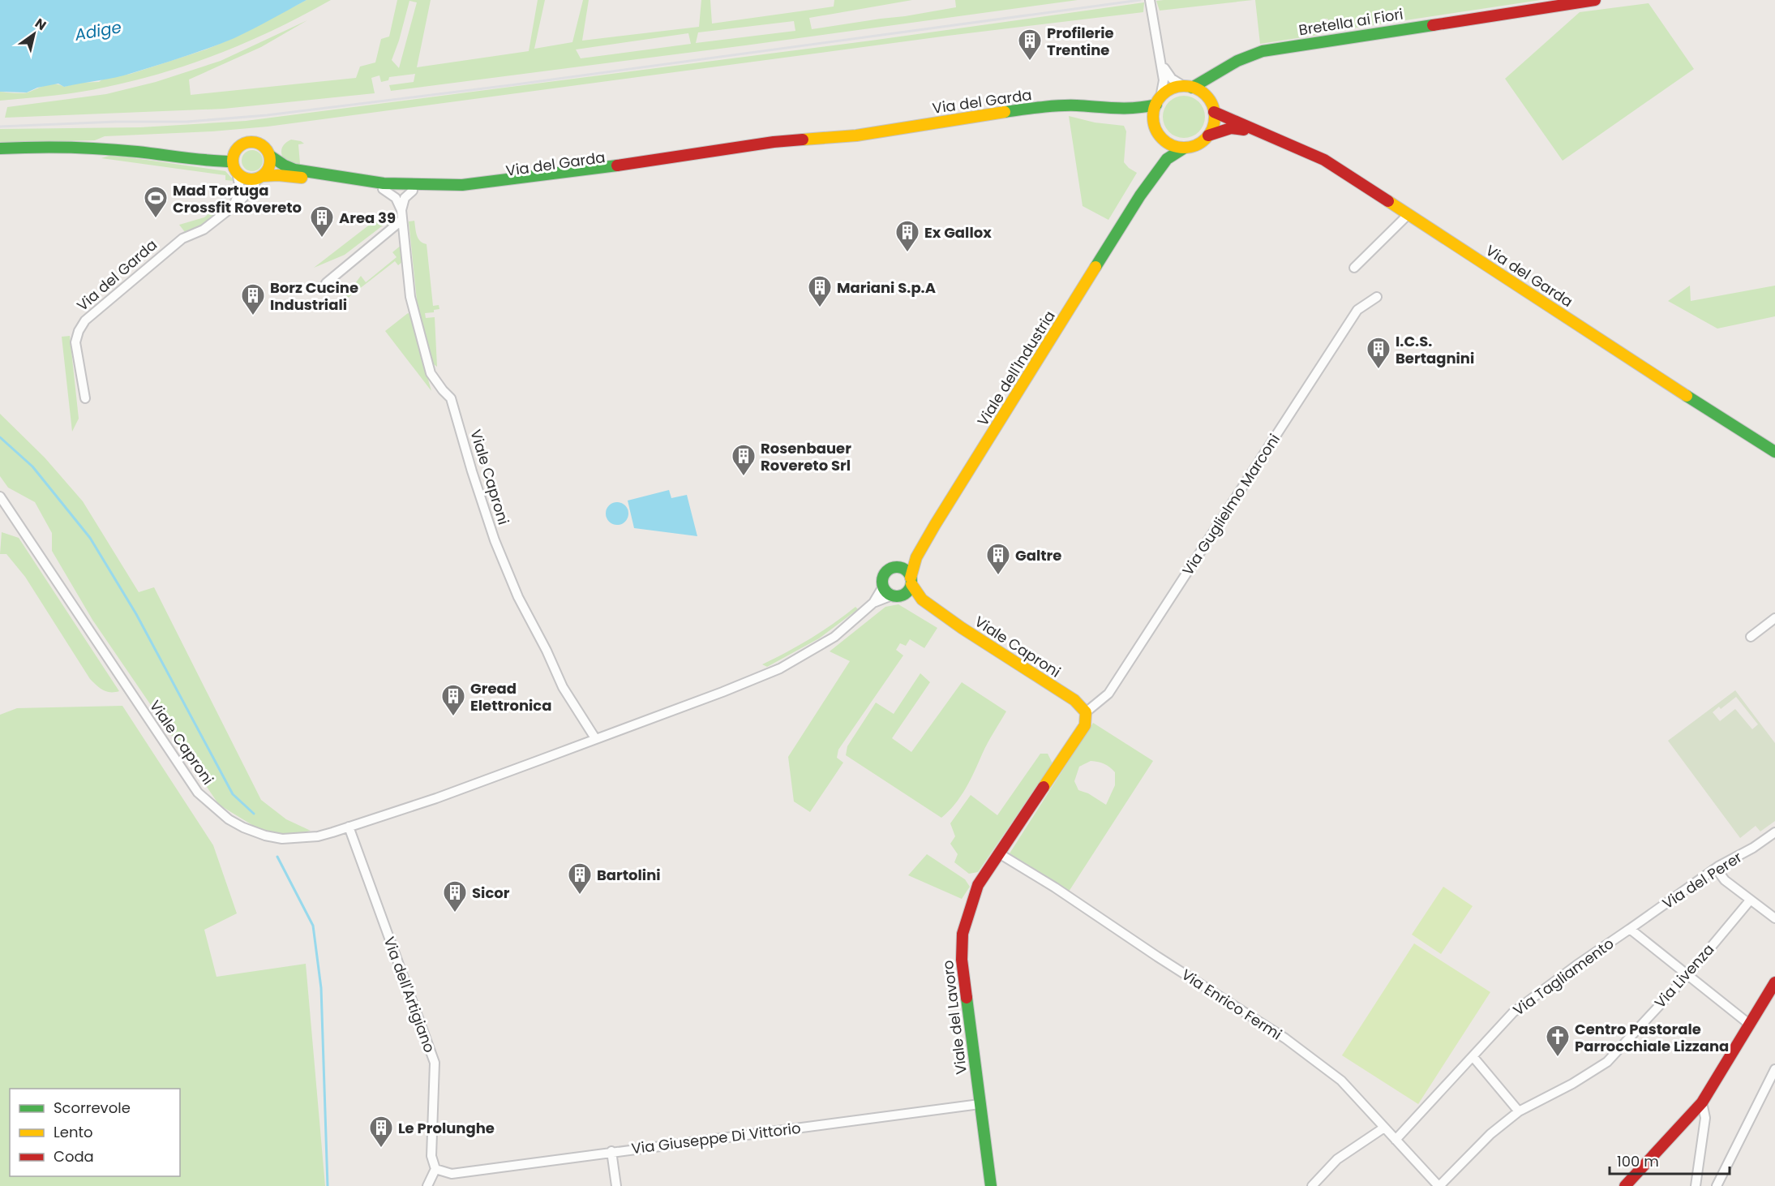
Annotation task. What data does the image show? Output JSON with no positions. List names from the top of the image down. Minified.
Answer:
{"streets":{"main road":["Bretella ai Fiori","Via del Garda","Viale dell'Industria","Viale Caproni","Viale del Lavoro"],"street":["Via Guglielmo Marconi","Via del Perer","Via Livenza","Via Tagliamento","Via dell'Artigiano","Via Enrico Fermi","Via Giuseppe Di Vittorio"]},"crossings":[["Bretella ai Fiori","Via del Garda"],["Bretella ai Fiori","Viale dell'Industria"],["Via del Garda","Viale dell'Industria"],["Viale dell'Industria","Viale Caproni"],["Viale Caproni","Via Guglielmo Marconi"],["Viale Caproni","Via dell'Artigiano"],["Viale Caproni","Viale del Lavoro"],["Via Guglielmo Marconi","Viale del Lavoro"],["Via del Perer","Via Tagliamento"],["Via Livenza","Via Tagliamento"],["Via Livenza","Via Enrico Fermi"],["Via Tagliamento","Via Enrico Fermi"],["Via dell'Artigiano","Via Giuseppe Di Vittorio"],["Via Enrico Fermi","Viale del Lavoro"],["Viale del Lavoro","Via Giuseppe Di Vittorio"]],"water":["Adige"],"places":{"building":["Profilerie Trentine","Area 39","Ex Gallox","Mariani S.p.A","Borz Cucine Industriali","I.C.S. Bertagnini","Rosenbauer Rovereto Srl","Galtre","Gread Elettronica","Bartolini","Sicor","Le Prolunghe"],"sports":["Mad Tortuga Crossfit Rovereto"],"church":["Centro Pastorale Parrocchiale Lizzana"]},"legend":["Scorrevole","Lento","Coda"],"scale_bar":"100 m","north":"top right"}
